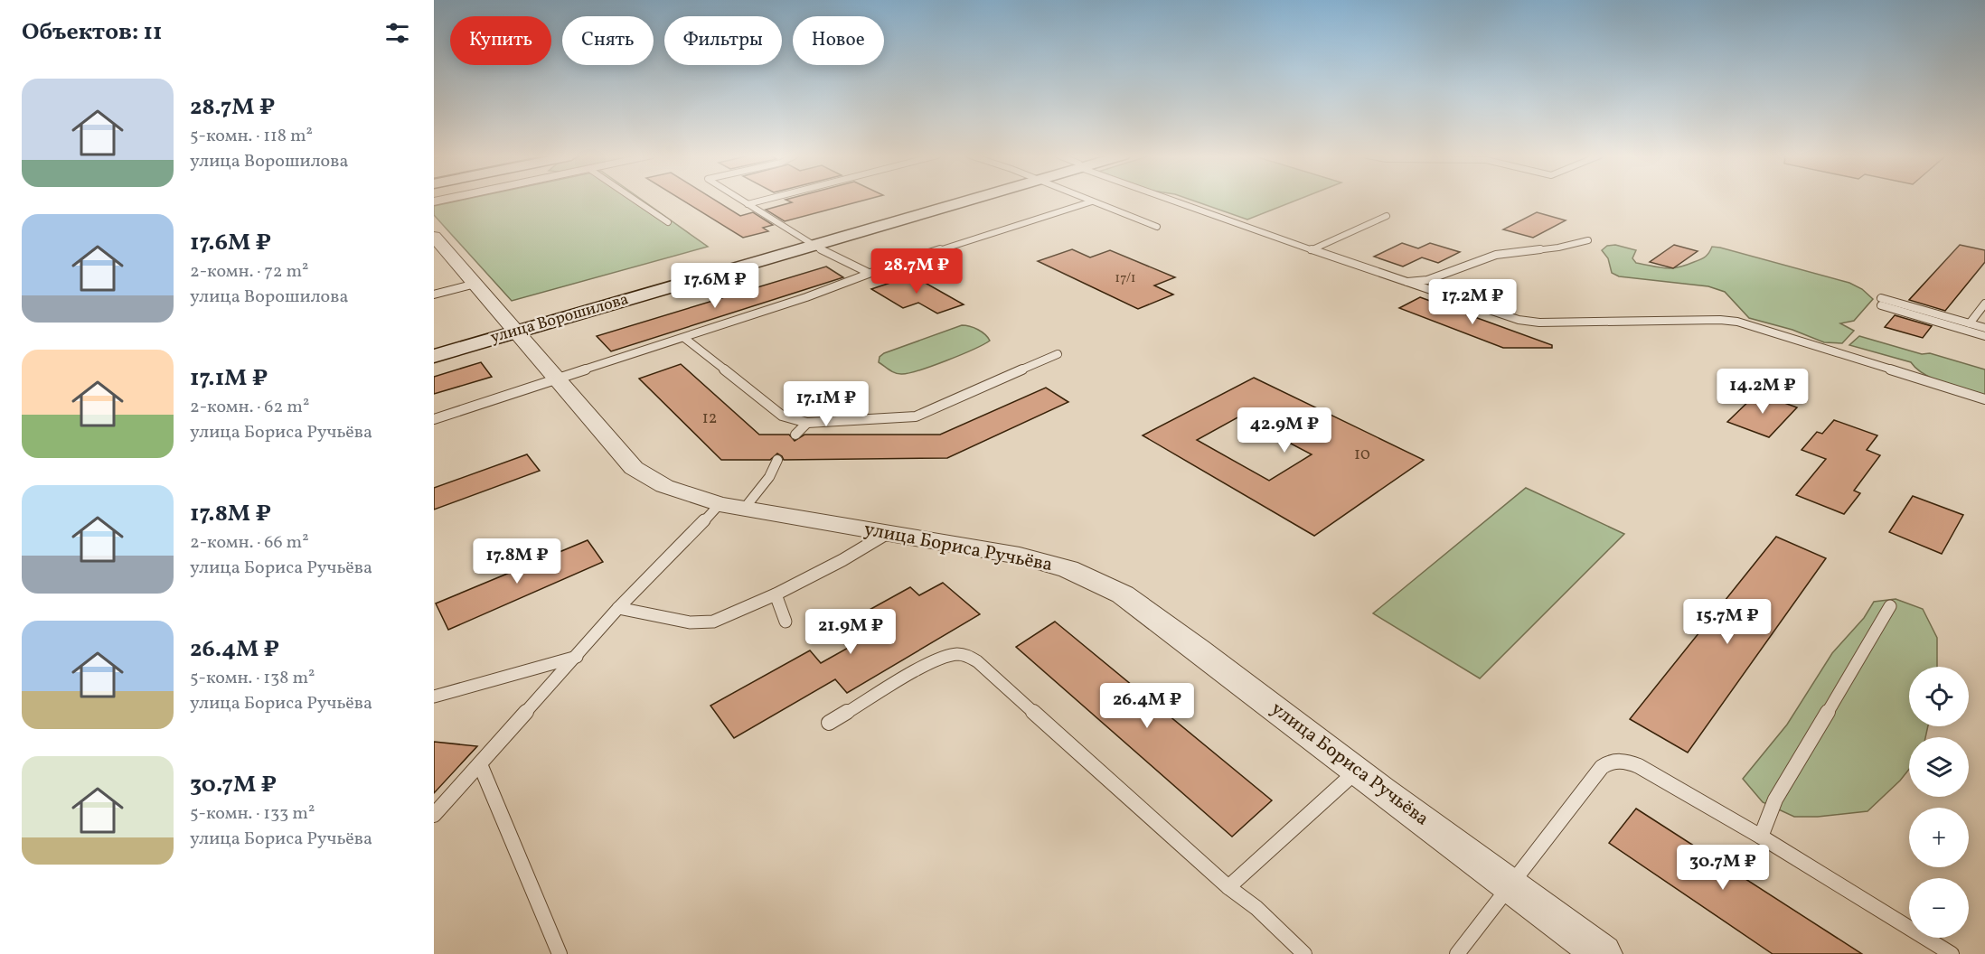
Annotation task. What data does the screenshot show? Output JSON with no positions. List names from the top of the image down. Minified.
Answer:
{"streets":{"main road":["улица Ворошилова"],"street":["улица Бориса Ручьёва"]},"crossings":[["улица Ворошилова","улица Бориса Ручьёва"]],"house_numbers":["17/1","12","10"],"page":{"heading":"Объектов: 11","chip":["Купить","Снять","Фильтры","Новое"],"list":[{"name":"28.7M ₽","note":"5-комн. · 118 m² · улица Ворошилова"},{"name":"17.6M ₽","note":"2-комн. · 72 m² · улица Ворошилова"},{"name":"17.1M ₽","note":"2-комн. · 62 m² · улица Бориса Ручьёва"},{"name":"17.8M ₽","note":"2-комн. · 66 m² · улица Бориса Ручьёва"},{"name":"26.4M ₽","note":"5-комн. · 138 m² · улица Бориса Ручьёва"},{"name":"30.7M ₽","note":"5-комн. · 133 m² · улица Бориса Ручьёва"}],"price":["28.7M ₽","17.6M ₽","17.2M ₽","14.2M ₽","17.1M ₽","42.9M ₽","17.8M ₽","15.7M ₽","21.9M ₽","26.4M ₽","30.7M ₽"],"map_buttons":["+","−"]}}
